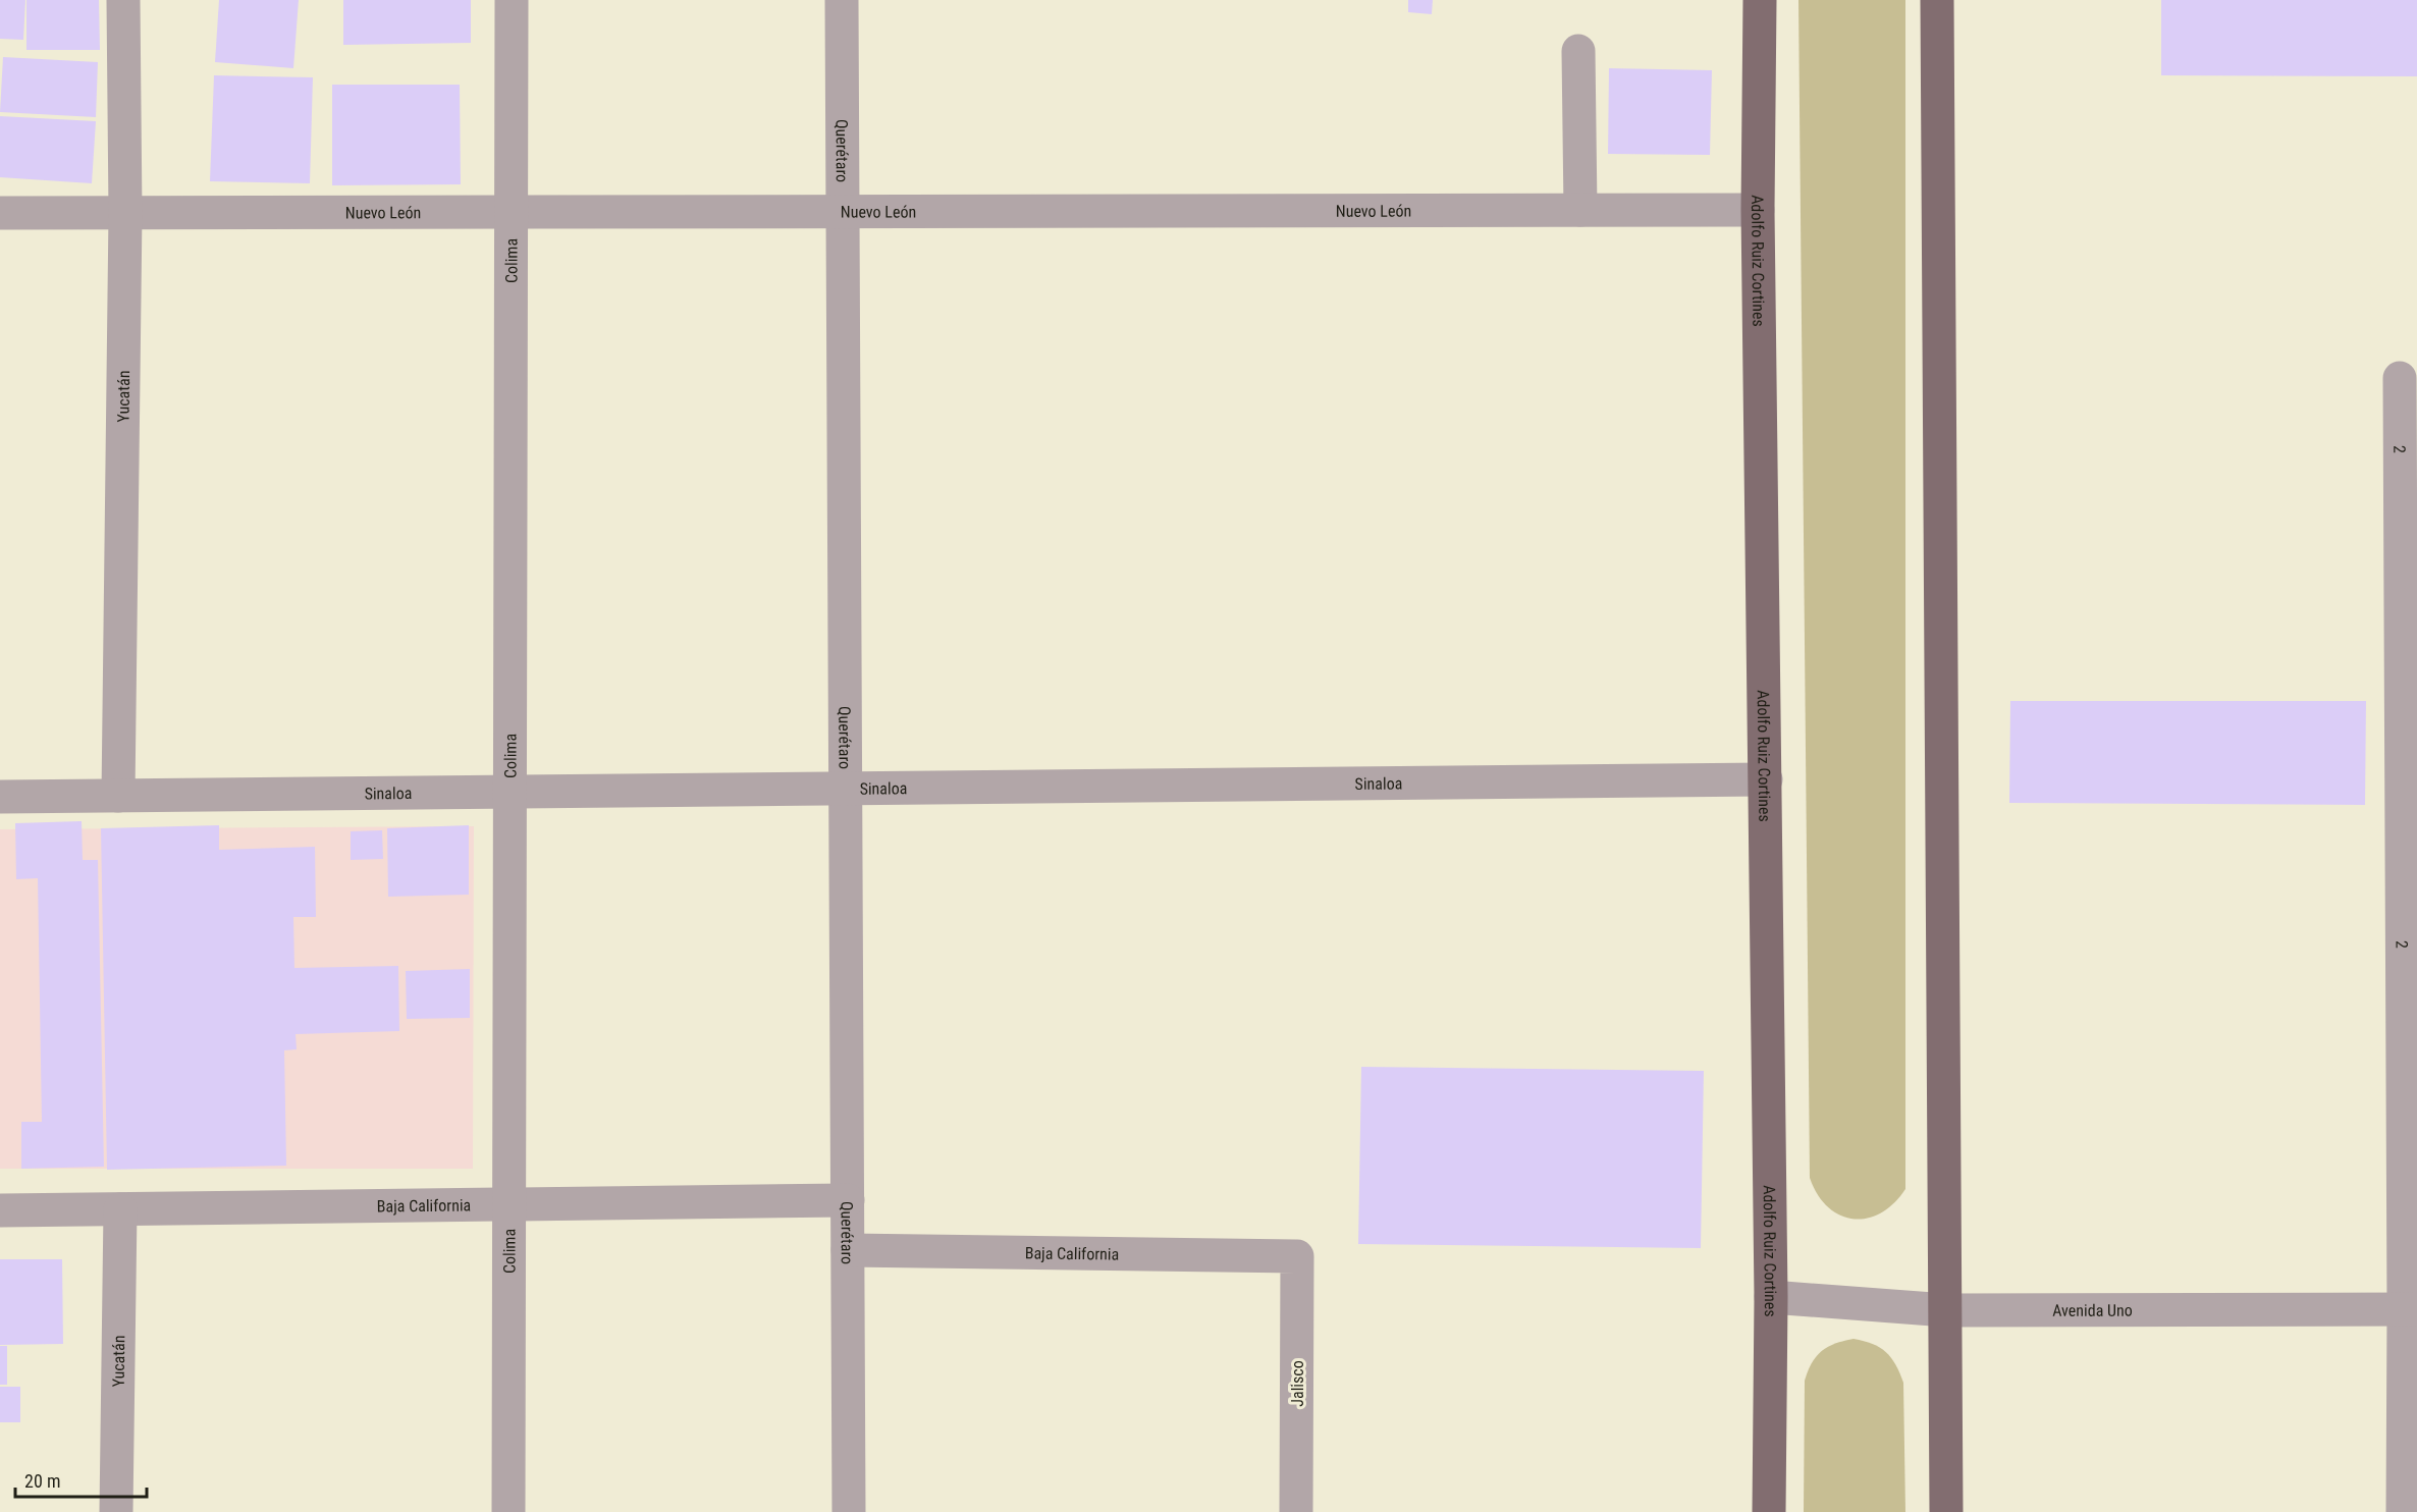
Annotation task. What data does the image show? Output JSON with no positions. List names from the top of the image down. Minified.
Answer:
{"streets":{"main road":["Adolfo Ruiz Cortines"],"street":["Querétaro","Nuevo León","Colima","Yucatán","2","Sinaloa","Baja California","Avenida Uno","Jalisco"]},"crossings":[["Querétaro","Nuevo León"],["Querétaro","Sinaloa"],["Querétaro","Baja California"],["Nuevo León","Colima"],["Nuevo León","Adolfo Ruiz Cortines"],["Nuevo León","Yucatán"],["Colima","Sinaloa"],["Colima","Baja California"],["Adolfo Ruiz Cortines","Sinaloa"],["Adolfo Ruiz Cortines","Avenida Uno"],["Yucatán","Sinaloa"],["Yucatán","Baja California"],["2","Avenida Uno"],["Baja California","Jalisco"]],"scale_bar":"20 m"}
